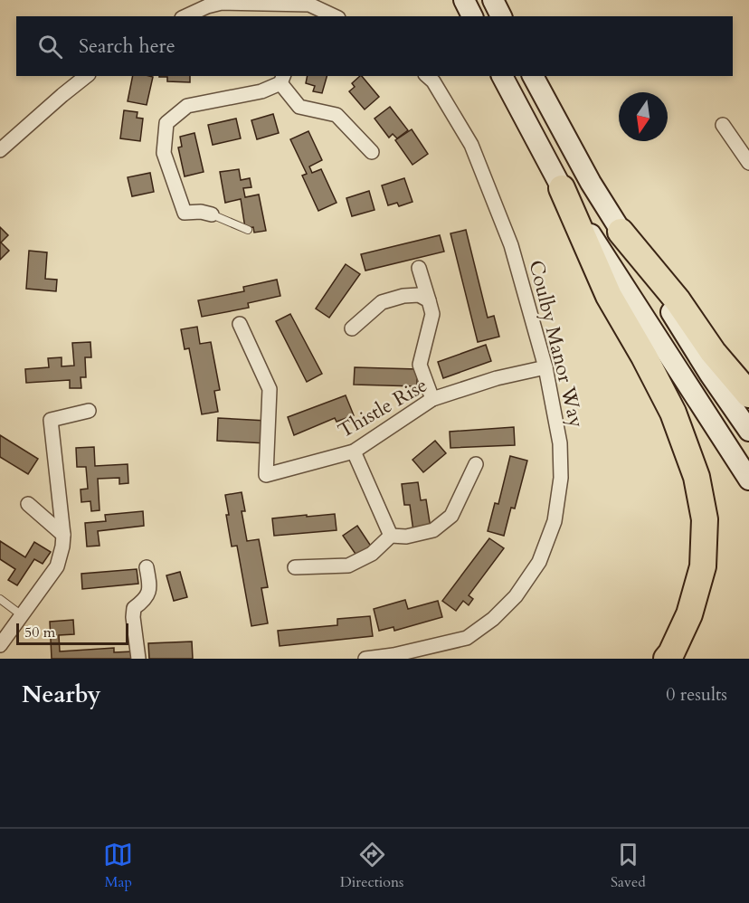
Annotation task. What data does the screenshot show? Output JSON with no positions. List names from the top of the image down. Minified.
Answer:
{"streets":{"street":["Coulby Manor Way","Thistle Rise"]},"crossings":[["Coulby Manor Way","Thistle Rise"]],"scale_bar":"50 m","north":"bottom","page":{"search":"Search here","scale":"50 m","heading":["Nearby","0 results"],"nav":["Map","Directions","Saved"]}}
